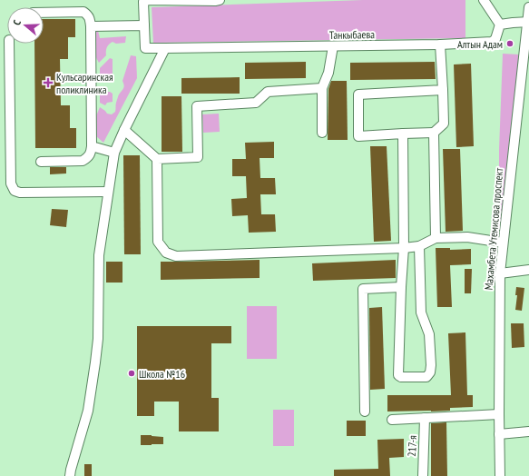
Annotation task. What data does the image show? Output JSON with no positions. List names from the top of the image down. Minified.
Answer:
{"streets":{"street":["Танкыбаева","Махамбета Утемисова проспект","217-я"]},"places":{"other":["Алтын Адам","Школа №16"],"health":["Кульсаринская поликлиника"]},"north":"left"}
